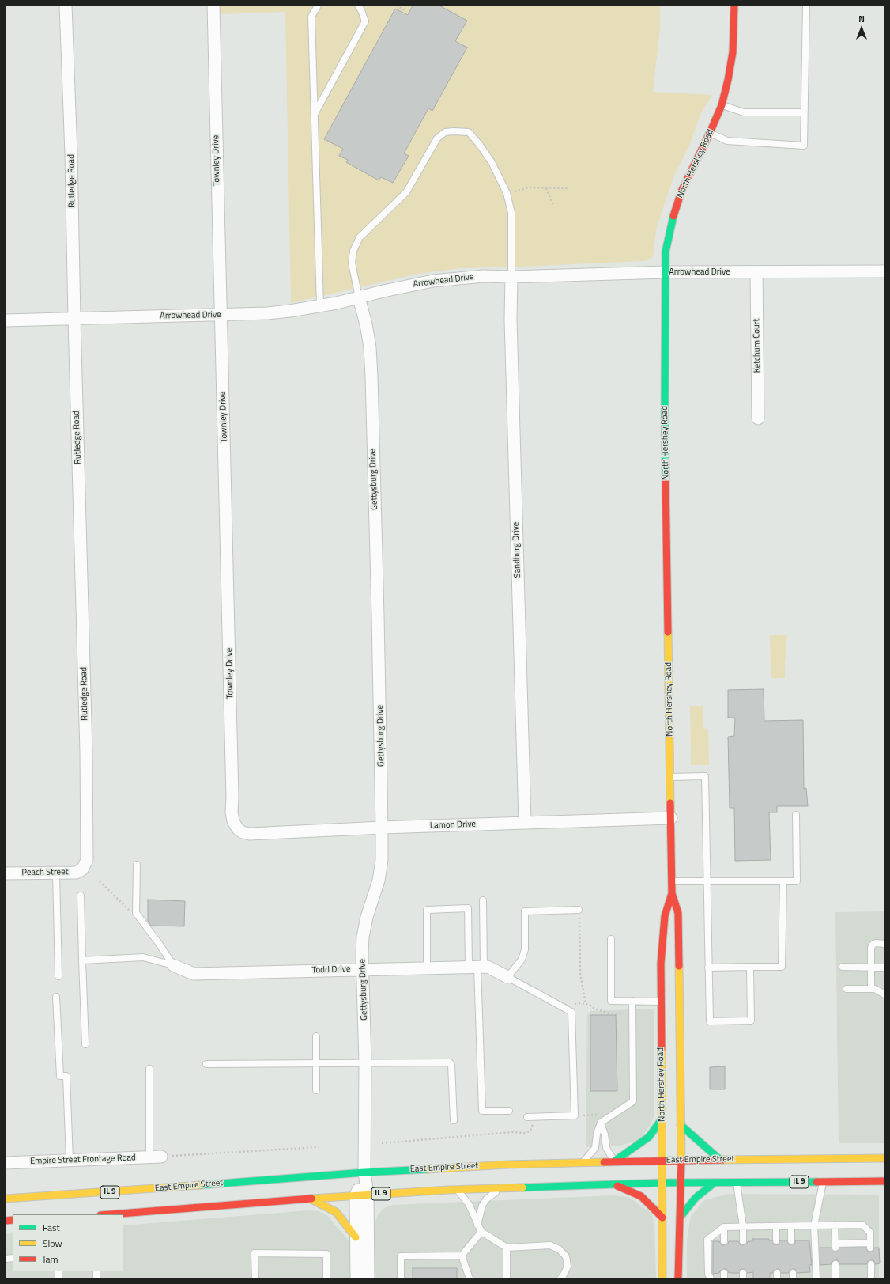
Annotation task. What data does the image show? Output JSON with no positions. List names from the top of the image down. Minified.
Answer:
{"streets":{"main road":["North Hershey Road","East Empire Street","IL 9"],"street":["Townley Drive","Rutledge Road","Arrowhead Drive","Ketchum Court","Gettysburg Drive","Sandburg Drive","Lamon Drive","Peach Street","Todd Drive","Empire Street Frontage Road"]},"crossings":[["Townley Drive","Arrowhead Drive"],["Townley Drive","Lamon Drive"],["North Hershey Road","Arrowhead Drive"],["North Hershey Road","Lamon Drive"],["North Hershey Road","East Empire Street"],["North Hershey Road","IL 9"],["Rutledge Road","Arrowhead Drive"],["Rutledge Road","Peach Street"],["Arrowhead Drive","Ketchum Court"],["Arrowhead Drive","Gettysburg Drive"],["Arrowhead Drive","Sandburg Drive"],["Gettysburg Drive","Lamon Drive"],["Gettysburg Drive","Todd Drive"],["Gettysburg Drive","East Empire Street"],["Sandburg Drive","Lamon Drive"]],"legend":["Fast","Slow","Jam"],"north":"top"}
